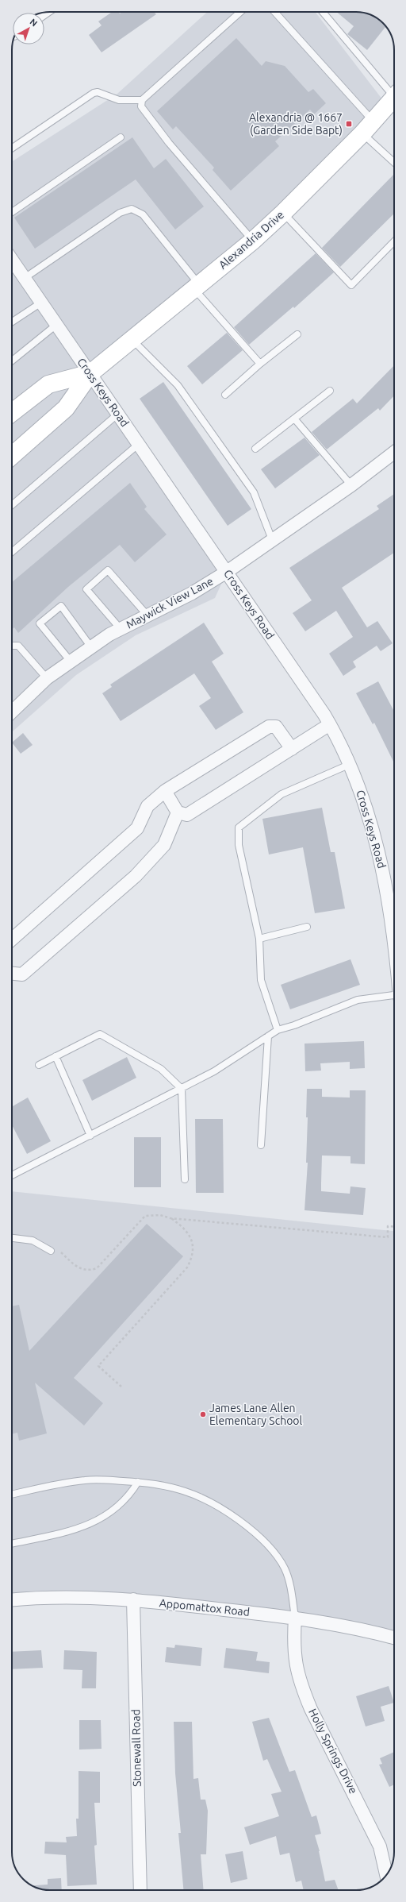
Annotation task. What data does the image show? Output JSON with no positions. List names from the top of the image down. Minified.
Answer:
{"streets":{"main road":["Alexandria Drive"],"street":["Cross Keys Road","Maywick View Lane","Appomattox Road","Stonewall Road","Holly Springs Drive"]},"crossings":[["Alexandria Drive","Cross Keys Road"],["Cross Keys Road","Maywick View Lane"],["Appomattox Road","Stonewall Road"],["Appomattox Road","Holly Springs Drive"]],"places":{"transit":["Alexandria @ 1667 (Garden Side Bapt)"],"other":["James Lane Allen Elementary School"]},"north":"top right"}
